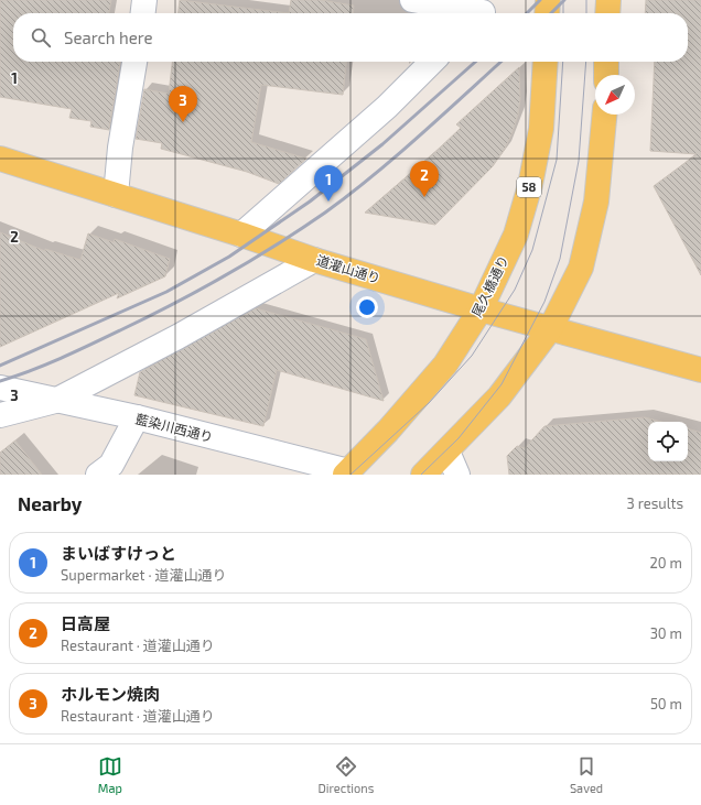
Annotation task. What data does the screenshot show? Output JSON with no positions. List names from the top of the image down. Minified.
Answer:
{"streets":{"main road":["58","道灌山通り","尾久橋通り"],"street":["藍染川西通り"]},"crossings":[["道灌山通り","尾久橋通り"],["尾久橋通り","藍染川西通り"]],"north":"bottom left","page":{"search":"Search here","pins":["3","2","1"],"heading":["Nearby","3 results"],"list":[{"mark":"1","name":"まいばすけっと","note":"Supermarket · 道灌山通り","value":"20 m"},{"mark":"2","name":"日高屋","note":"Restaurant · 道灌山通り","value":"30 m"},{"mark":"3","name":"ホルモン焼肉","note":"Restaurant · 道灌山通り","value":"50 m"}],"nav":["Map","Directions","Saved"]},"grid":{"rows":["1","2","3"]}}
